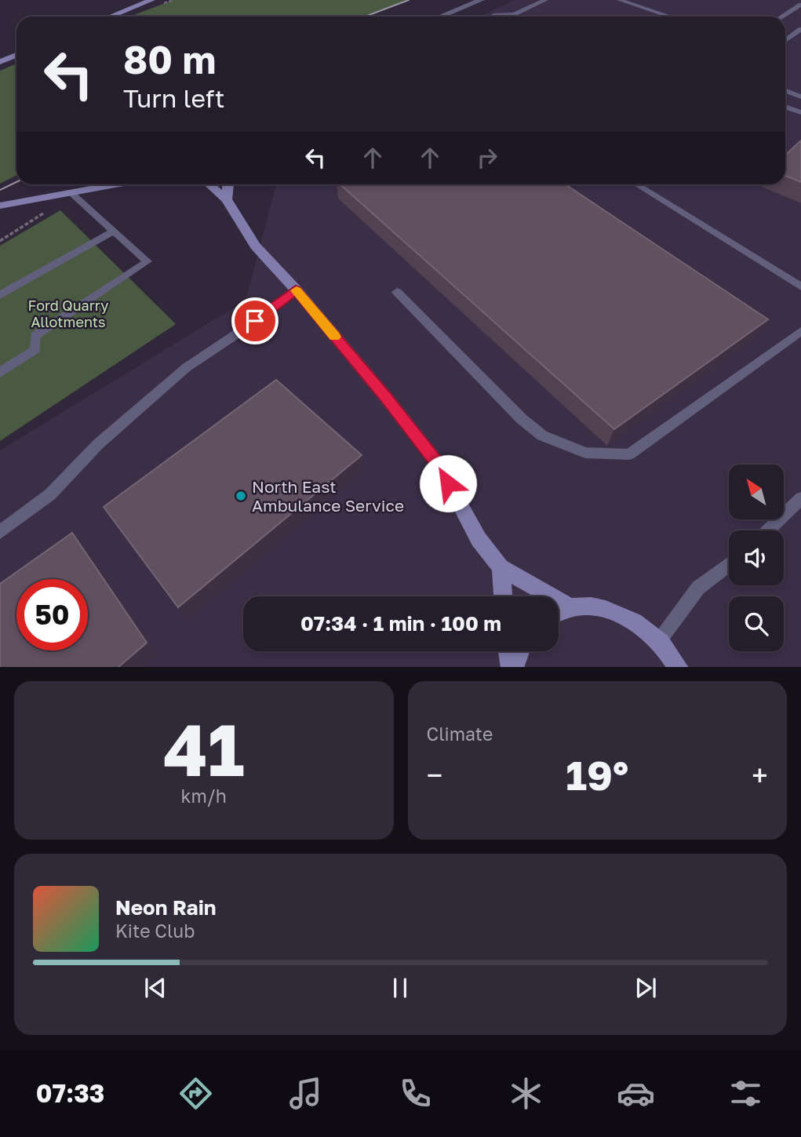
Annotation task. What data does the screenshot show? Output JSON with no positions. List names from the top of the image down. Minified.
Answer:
{"parks":["Ford Quarry Allotments"],"places":["North East Ambulance Service"],"north":"top left","page":{"turn":["80 m","Turn left"],"limit":"50","trip":"07:34 · 1 min · 100 m","tile":[["41","km/h"],"Climate"],"heat":["−","19°","+"],"song":["Neon Rain","Kite Club"],"tabs":"07:33"}}
